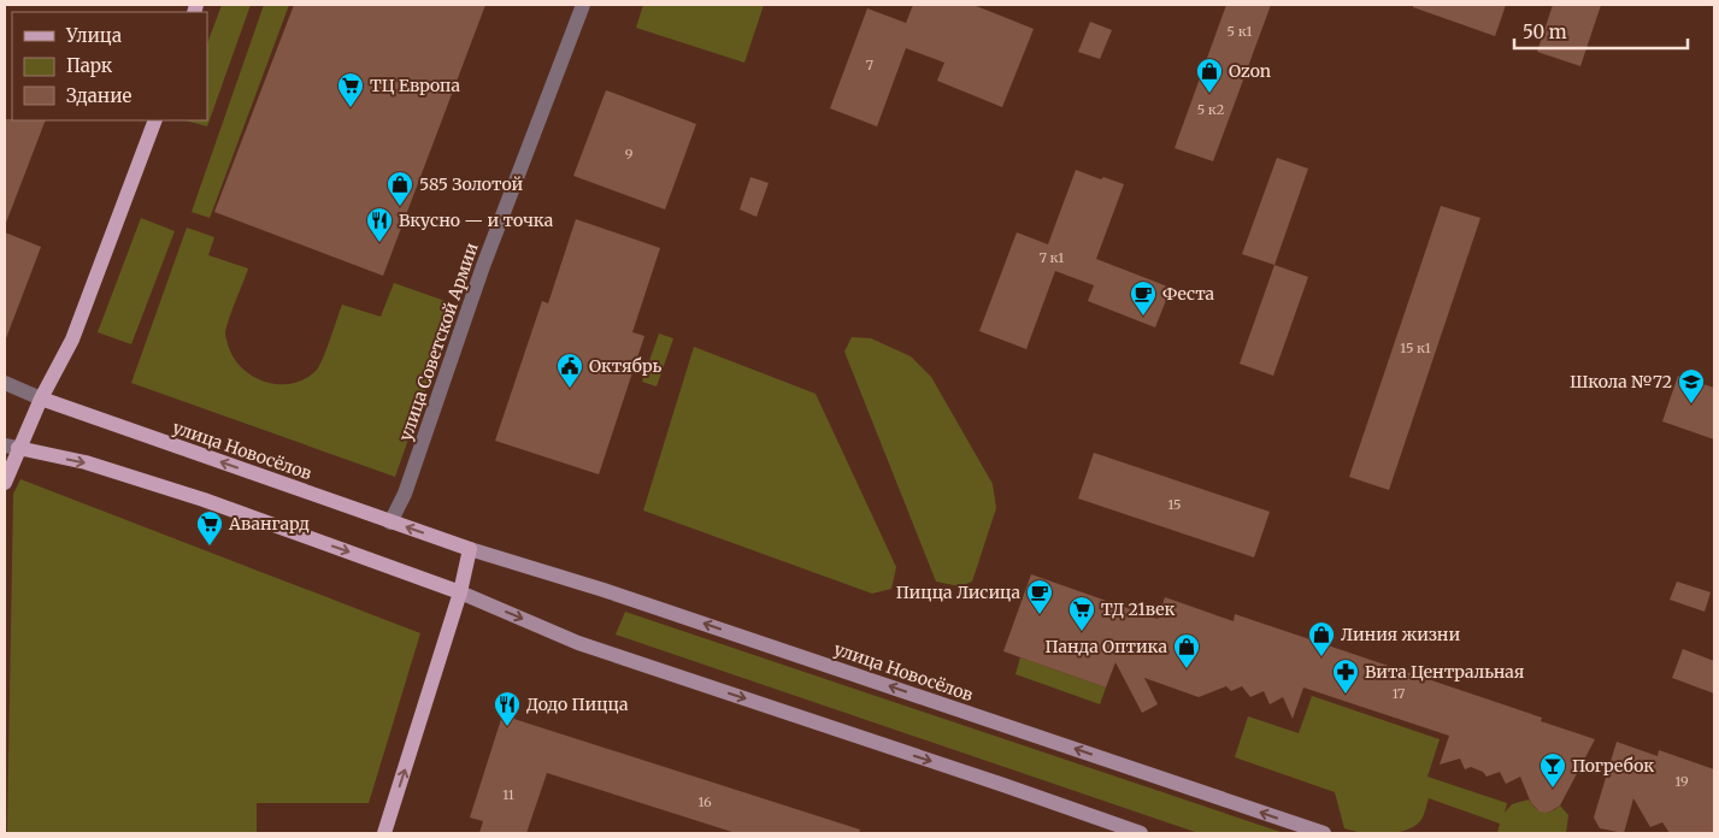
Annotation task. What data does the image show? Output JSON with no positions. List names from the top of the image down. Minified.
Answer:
{"streets":{"main road":["улица Новосёлов"],"street":["улица Советской Армии"]},"crossings":[["улица Советской Армии","улица Новосёлов"]],"places":{"shop":["Ozon","585 Золотой","Линия жизни","Панда Оптика"],"supermarket":["ТЦ Европа","Авангард","ТД 21век"],"restaurant":["Вкусно — и точка","Додо Пицца"],"cafe":["Феста","Пицца Лисица"],"public building":["Октябрь"],"school or university":["Школа №72"],"pharmacy":["Вита Центральная"],"bar":["Погребок"]},"house_numbers":["5 к1","7","5 к2","9","7 к1","15 к1","15","17","19","11","16"],"legend":["Улица","Парк","Здание"],"scale_bar":"50 m"}
